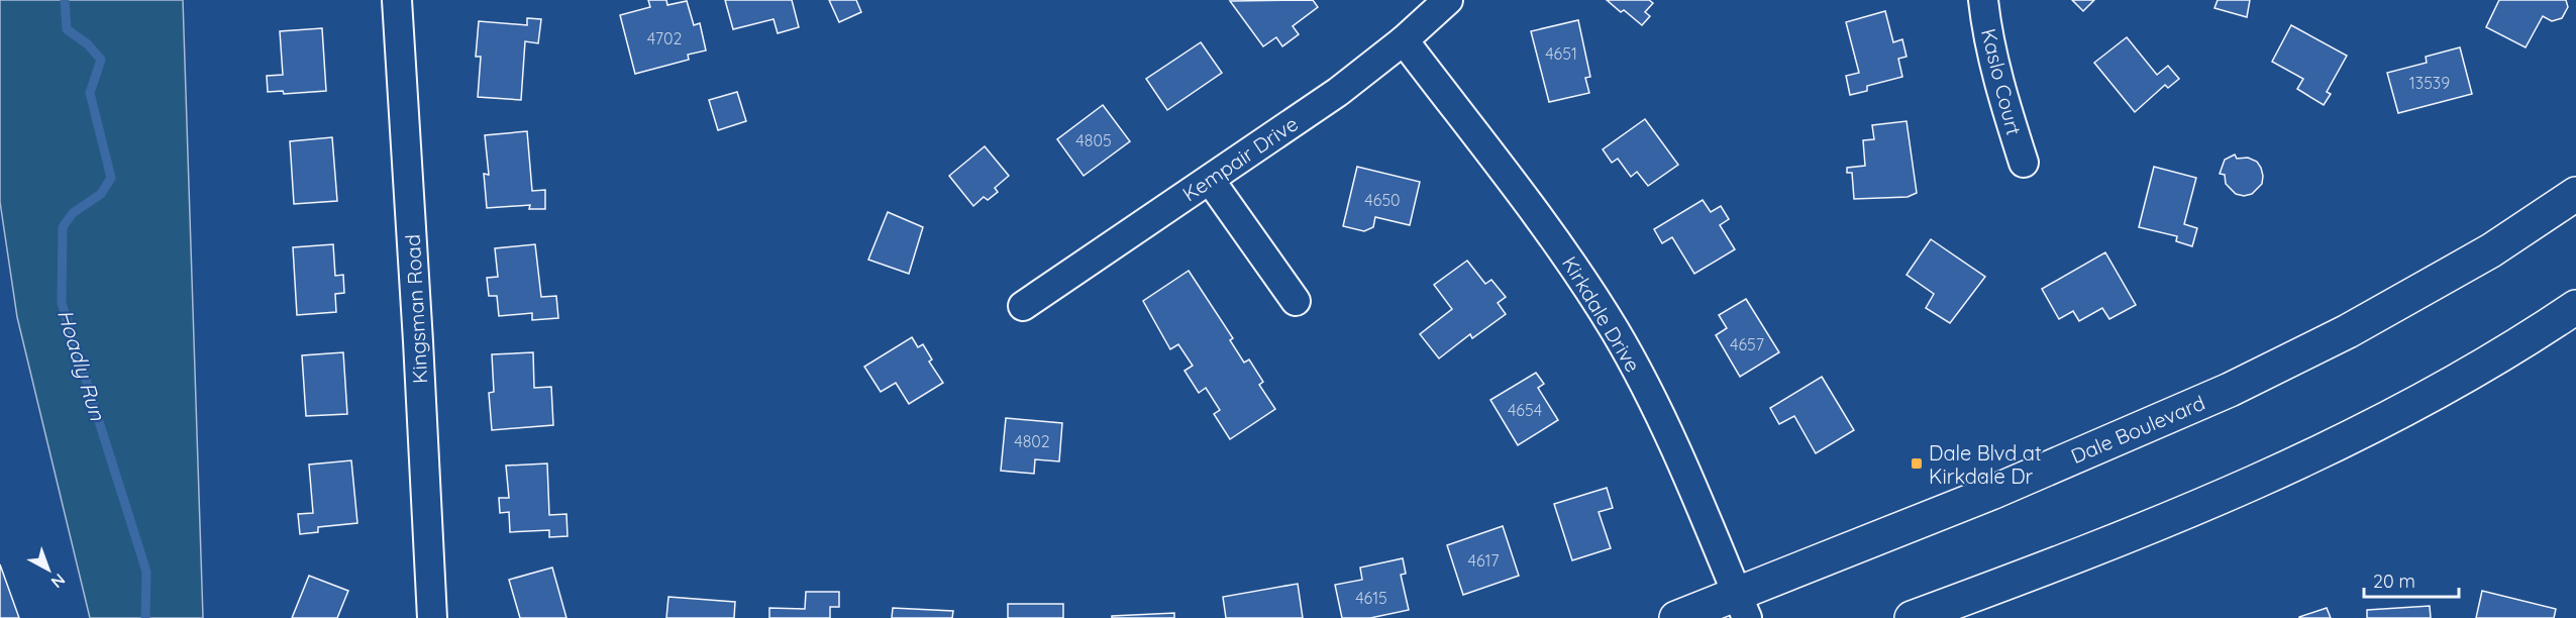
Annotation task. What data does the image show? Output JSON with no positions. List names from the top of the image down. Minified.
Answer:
{"streets":{"main road":["Dale Boulevard"],"street":["Kaslo Court","Kempair Drive","Kingsman Road","Kirkdale Drive"]},"crossings":[["Kempair Drive","Kirkdale Drive"],["Kirkdale Drive","Dale Boulevard"]],"water":["Hoadly Run"],"places":{"transit":["Dale Blvd at Kirkdale Dr"]},"house_numbers":["4702","4651","13539","4805","4650","4657","4654","4802","4617","4615"],"scale_bar":"20 m","north":"bottom right"}
